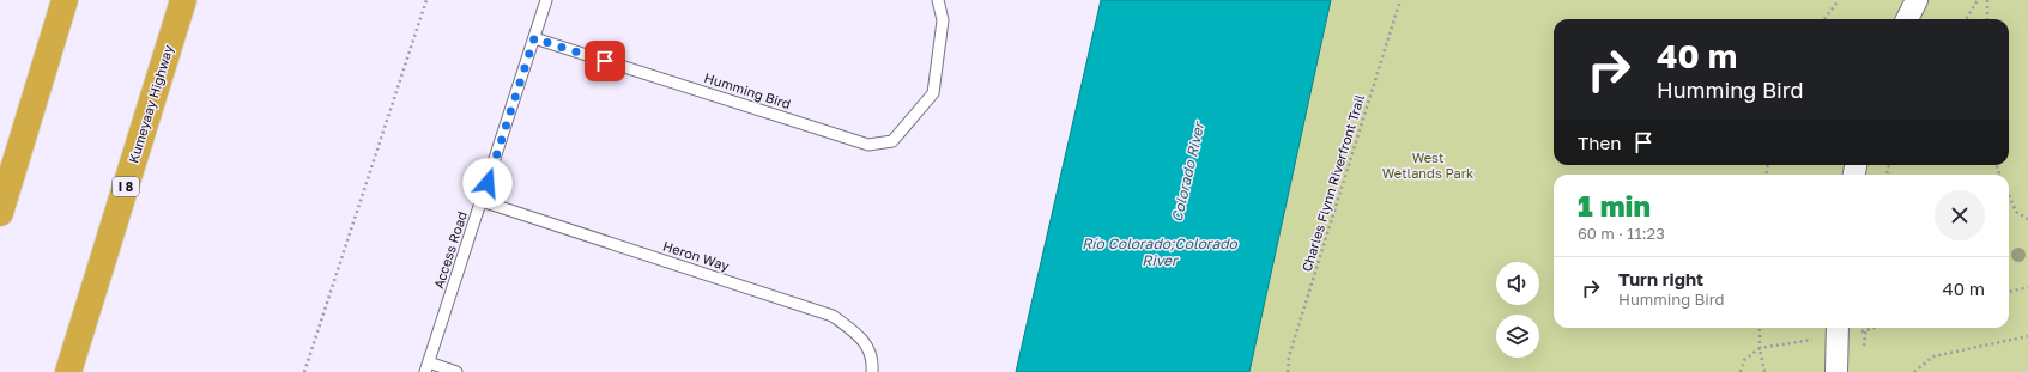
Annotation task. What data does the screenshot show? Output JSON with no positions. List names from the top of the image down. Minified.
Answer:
{"streets":{"highway":["Kumeyaay Highway","I 8"],"lane":["Humming Bird","Access Road","Heron Way"],"path":["Charles Flynn Riverfront Trail"]},"crossings":[["Humming Bird","Access Road"],["Access Road","Heron Way"]],"water":["Colorado River","Río Colorado;Colorado River"],"parks":["West Wetlands Park"],"page":{"turn":["40 m","Humming Bird"],"then":"Then","heading":["1 min","60 m · 11:23"],"list":[{"name":"Turn right","note":"Humming Bird","value":"40 m"}]}}
